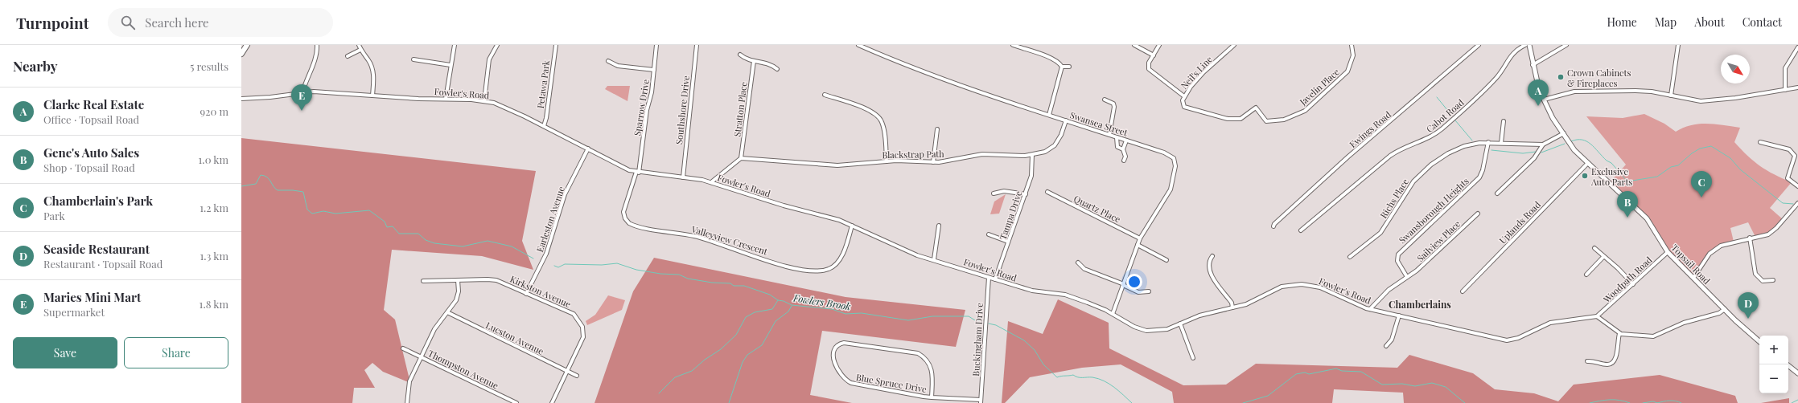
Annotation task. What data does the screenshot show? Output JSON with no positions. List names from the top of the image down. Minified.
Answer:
{"streets":{"main road":["Topsail Road"],"street":["Neil's Line","Petawa Park","Javelin Place","Fowler's Road","Sparrow Drive","Stratton Place","Southshore Drive","Cabot Road","Swansea Street","Ewings Road","Blackstrap Path","Richs Place","Quartz Place","Swansborough Heights","Tampa Drive","Earleston Avenue","Uplands Road","Valleyview Crescent","Sailview Place","Woodpath Road","Kirkston Avenue","Lucston Avenue","Buckingham Drive","Thompston Avenue","Blue Spruce Drive"]},"crossings":[["Neil's Line","Javelin Place"],["Petawa Park","Fowler's Road"],["Fowler's Road","Sparrow Drive"],["Fowler's Road","Southshore Drive"],["Fowler's Road","Swansea Street"],["Fowler's Road","Tampa Drive"],["Fowler's Road","Earleston Avenue"],["Fowler's Road","Valleyview Crescent"],["Fowler's Road","Woodpath Road"],["Fowler's Road","Buckingham Drive"],["Sparrow Drive","Valleyview Crescent"],["Stratton Place","Blackstrap Path"],["Swansea Street","Blackstrap Path"],["Swansea Street","Quartz Place"],["Blackstrap Path","Tampa Drive"],["Richs Place","Swansborough Heights"],["Swansborough Heights","Sailview Place"],["Earleston Avenue","Kirkston Avenue"],["Uplands Road","Topsail Road"],["Topsail Road","Woodpath Road"],["Kirkston Avenue","Lucston Avenue"],["Buckingham Drive","Blue Spruce Drive"]],"districts":["Chamberlains"],"water":["Fowlers Brook"],"places":["Crown Cabinets & Fireplaces","Exclusive Auto Parts"],"north":"bottom right","page":{"header":"Turnpoint","search":"Search here","nav":["Home","Map","About","Contact"],"heading":["Nearby","5 results"],"pins":["A","E","C","B","D"],"list":[{"mark":"A","name":"Clarke Real Estate","note":"Office · Topsail Road","value":"920 m"},{"mark":"B","name":"Gene's Auto Sales","note":"Shop · Topsail Road","value":"1.0 km"},{"mark":"C","name":"Chamberlain's Park","note":"Park","value":"1.2 km"},{"mark":"D","name":"Seaside Restaurant","note":"Restaurant · Topsail Road","value":"1.3 km"},{"mark":"E","name":"Maries Mini Mart","note":"Supermarket","value":"1.8 km"}],"buttons":["Save","Share"],"map_buttons":["+","−"]}}
